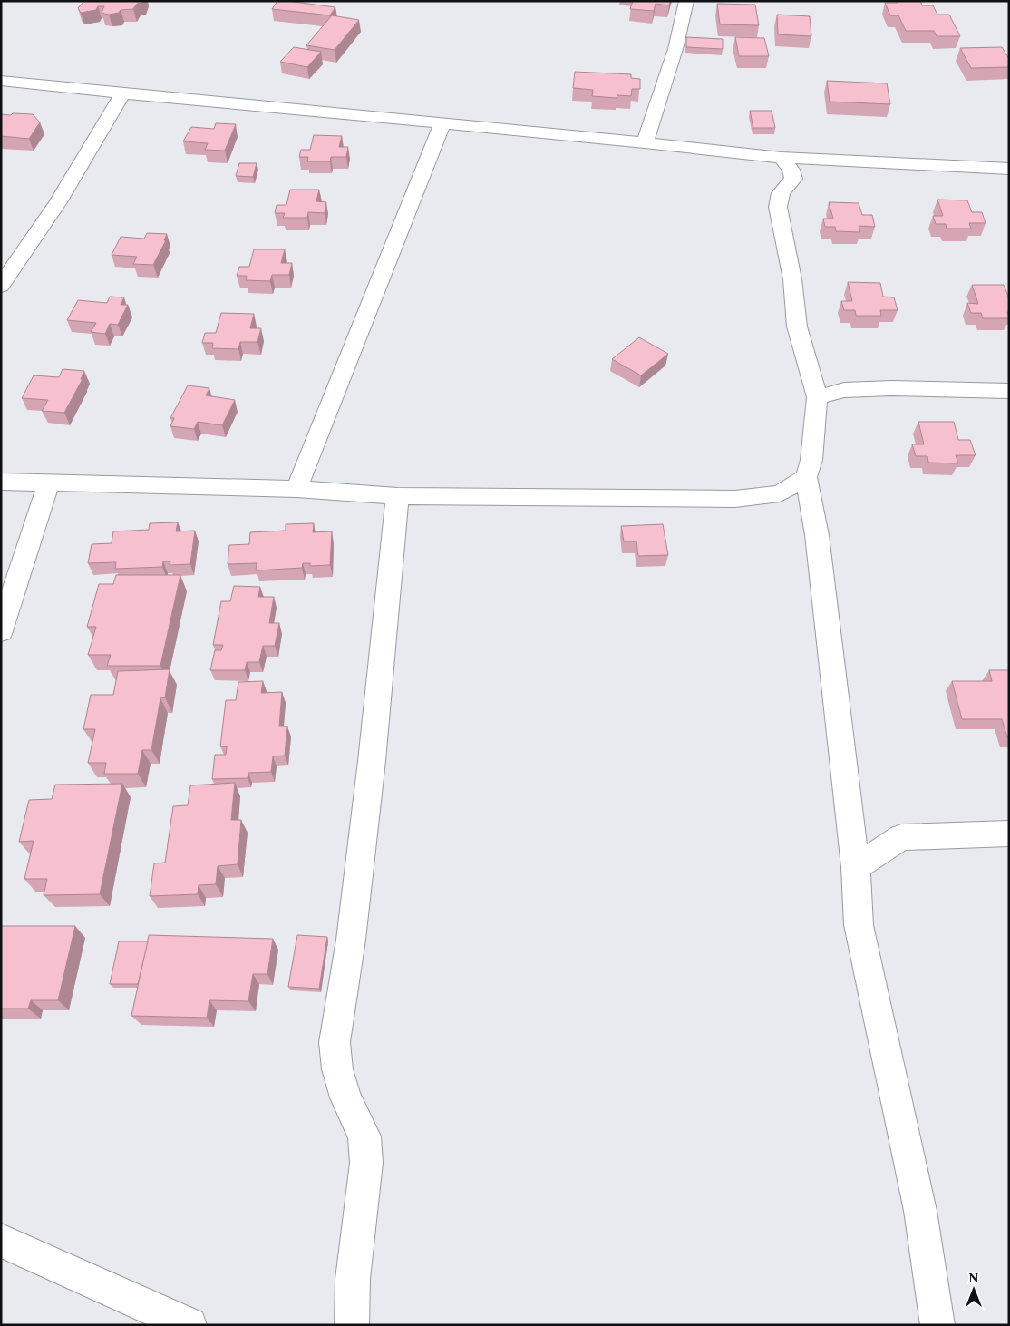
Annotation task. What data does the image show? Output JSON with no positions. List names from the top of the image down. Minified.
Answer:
{"north":"top"}
